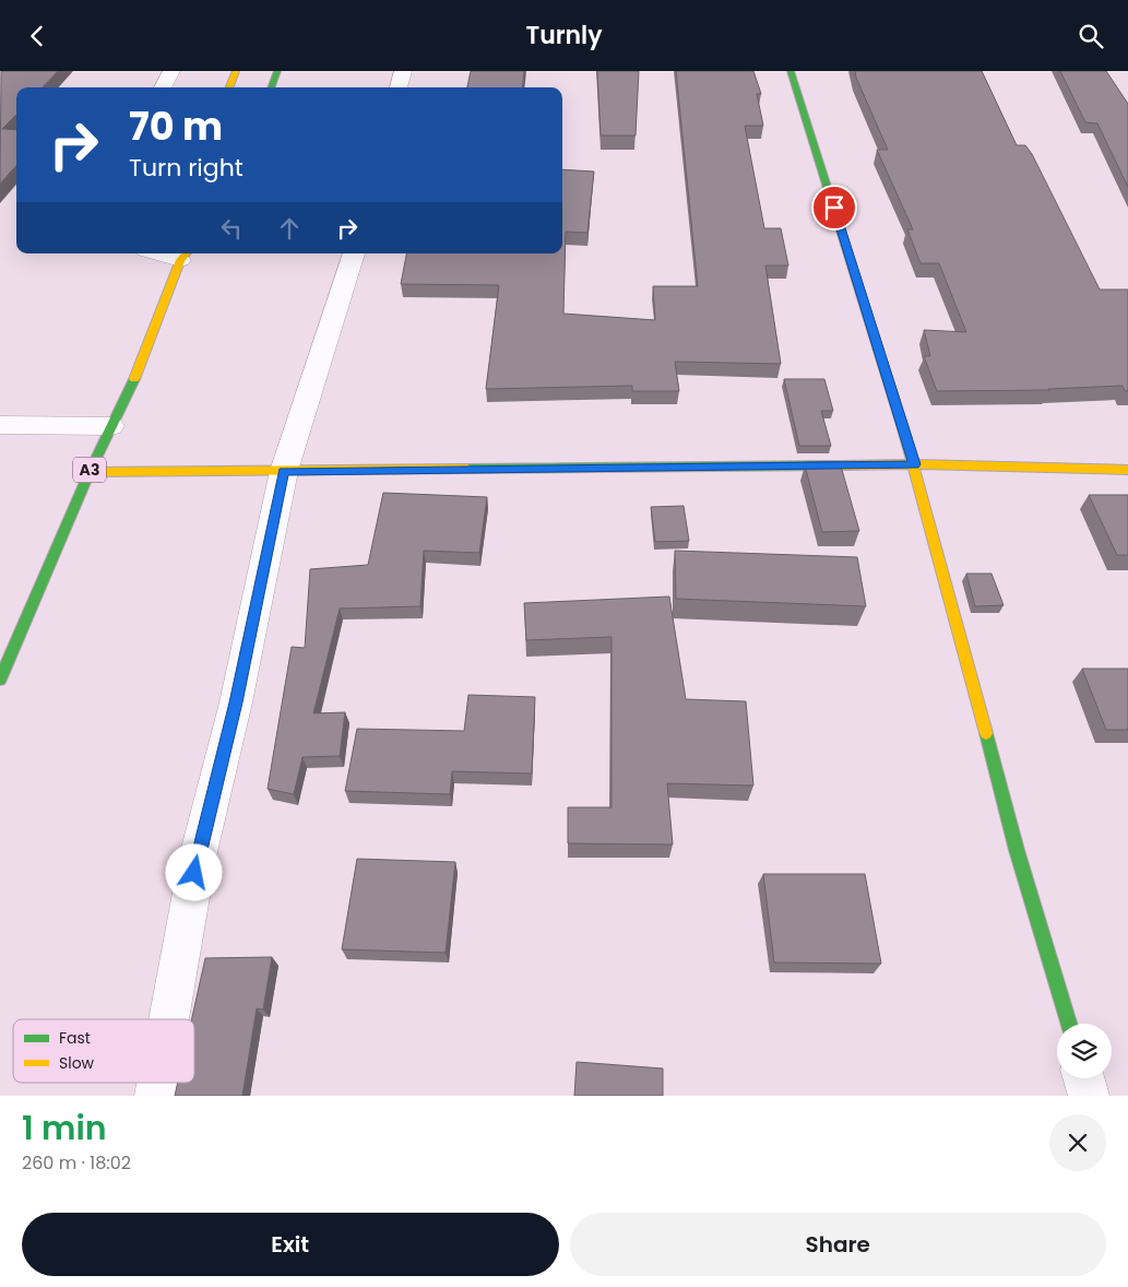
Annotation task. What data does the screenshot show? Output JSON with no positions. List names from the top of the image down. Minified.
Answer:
{"streets":{"main road":["A3"]},"legend":["Fast","Slow"],"page":{"header":"Turnly","turn":["70 m","Turn right"],"heading":["1 min","260 m · 18:02"],"buttons":["Exit","Share"]}}
